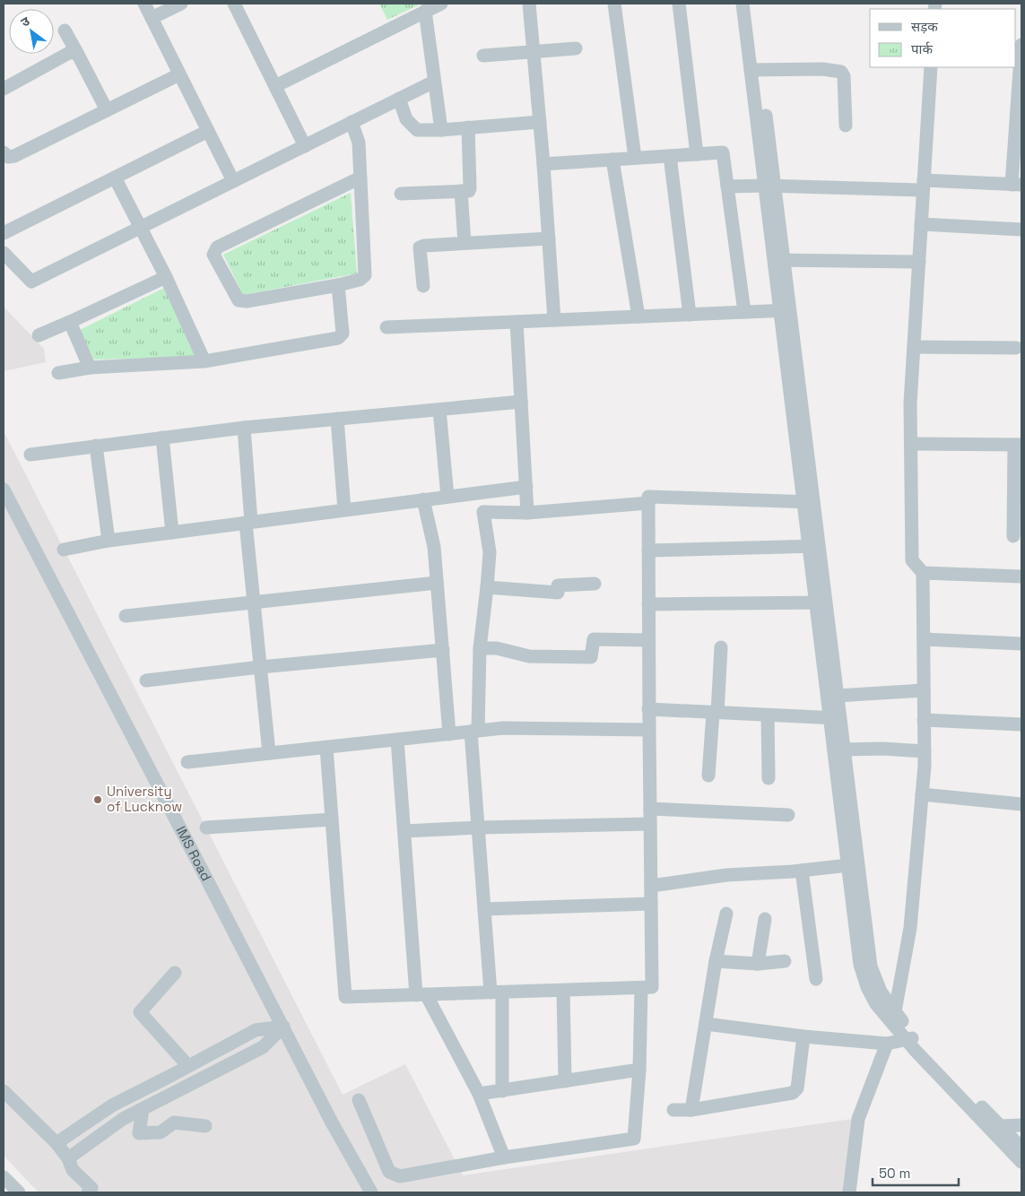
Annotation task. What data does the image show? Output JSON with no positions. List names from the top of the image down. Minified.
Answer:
{"streets":{"street":["IMS Road"]},"places":["University of Lucknow"],"legend":["सड़क","पार्क"],"scale_bar":"50 m","north":"top left"}
